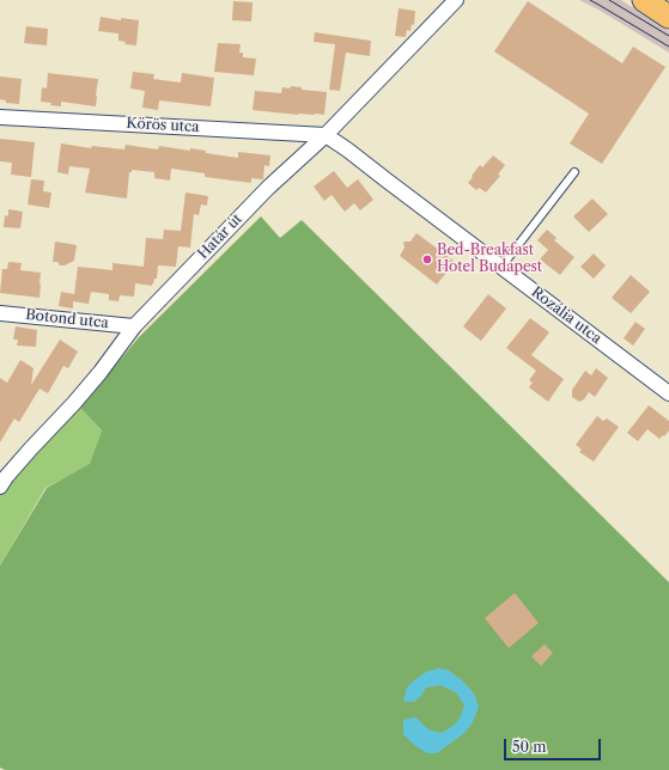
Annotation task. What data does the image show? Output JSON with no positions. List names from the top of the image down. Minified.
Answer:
{"streets":{"street":["Körös utca","Határ út","Rozália utca","Botond utca"]},"crossings":[["Körös utca","Határ út"],["Körös utca","Rozália utca"],["Határ út","Rozália utca"],["Határ út","Botond utca"]],"places":["Bed-Breakfast Hotel Budapest"],"scale_bar":"50 m"}
